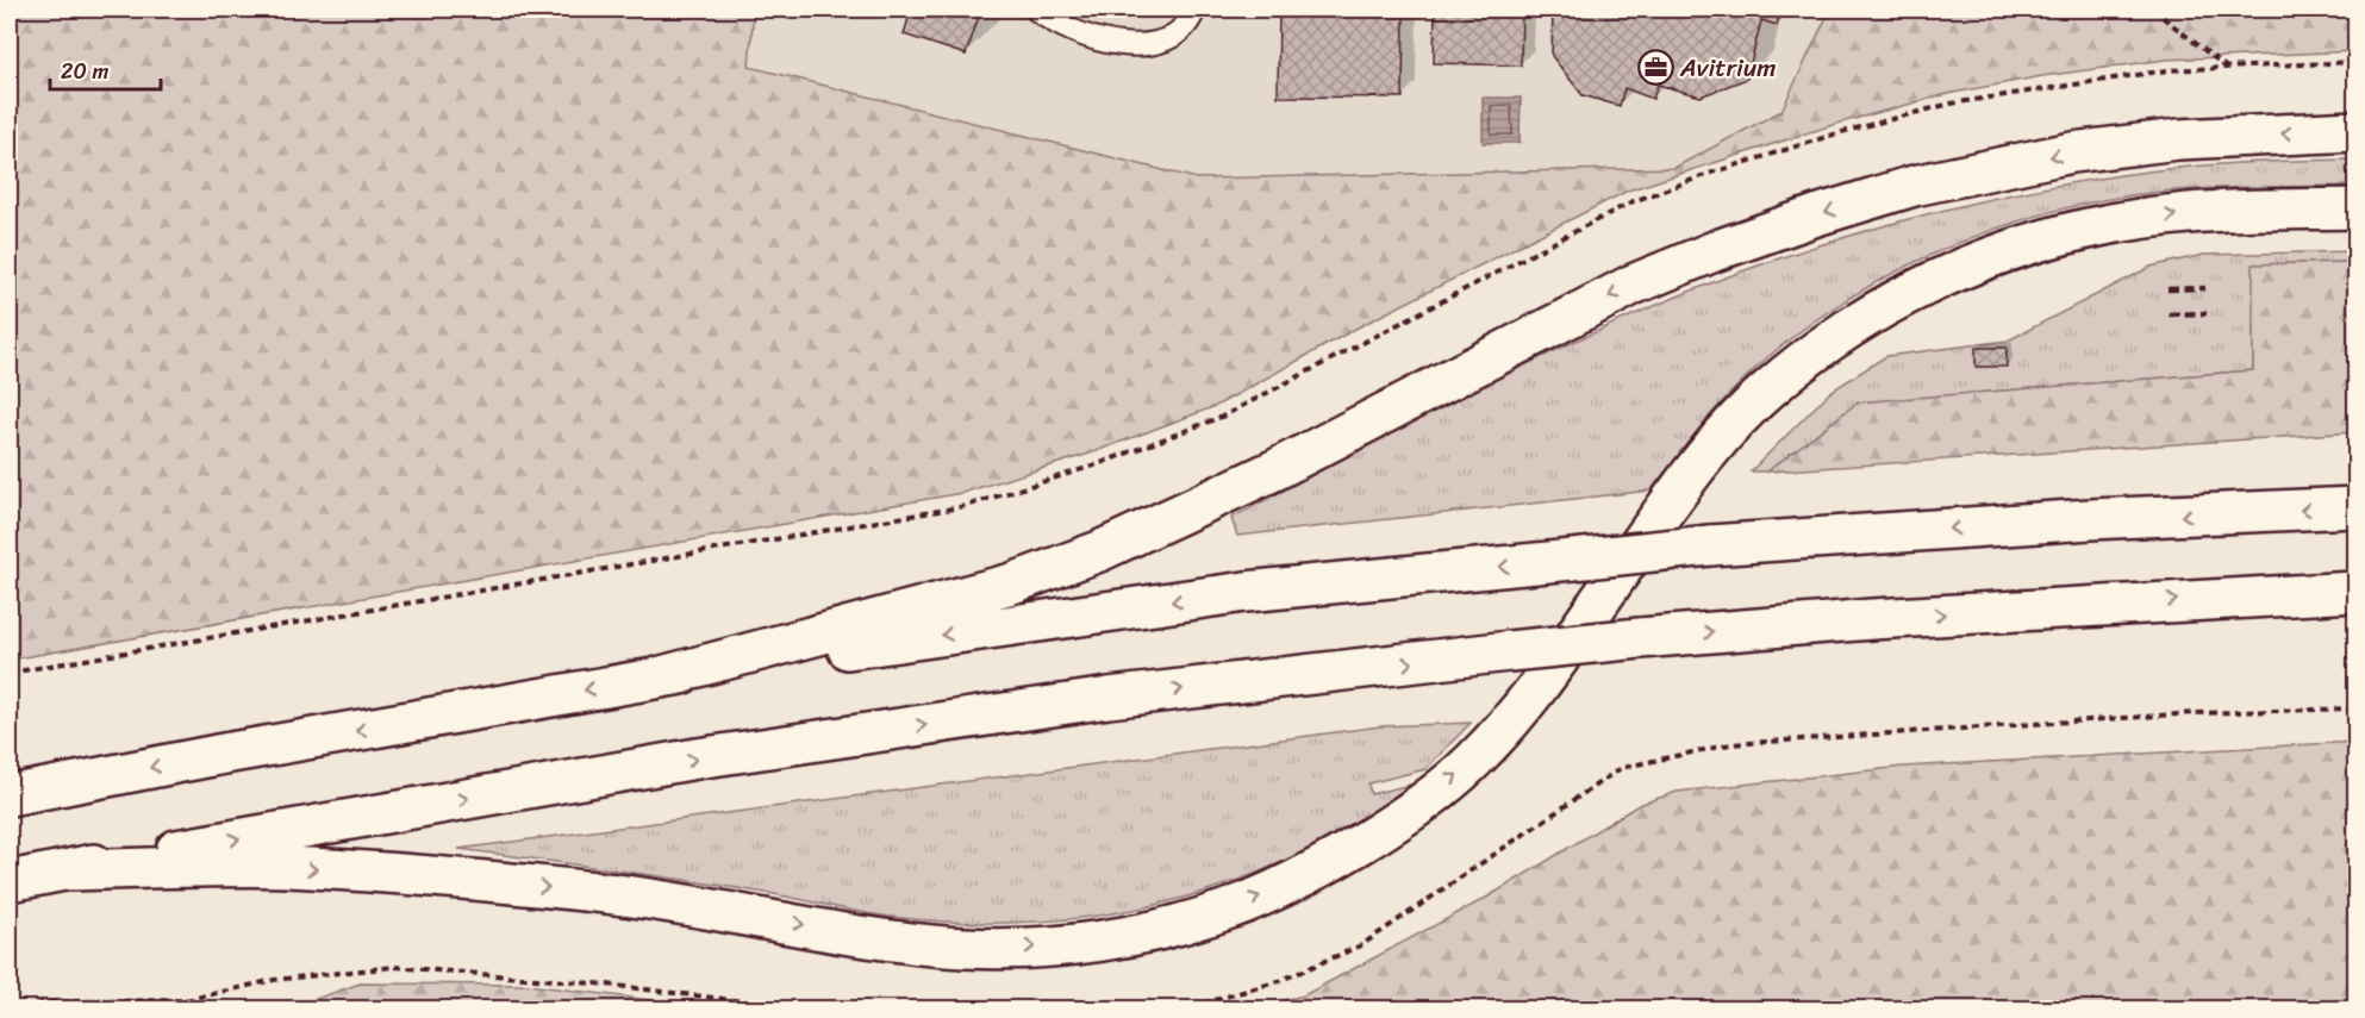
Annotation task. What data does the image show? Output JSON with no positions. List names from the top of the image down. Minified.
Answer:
{"places":{"office":["Avitrium"]},"scale_bar":"20 m"}
